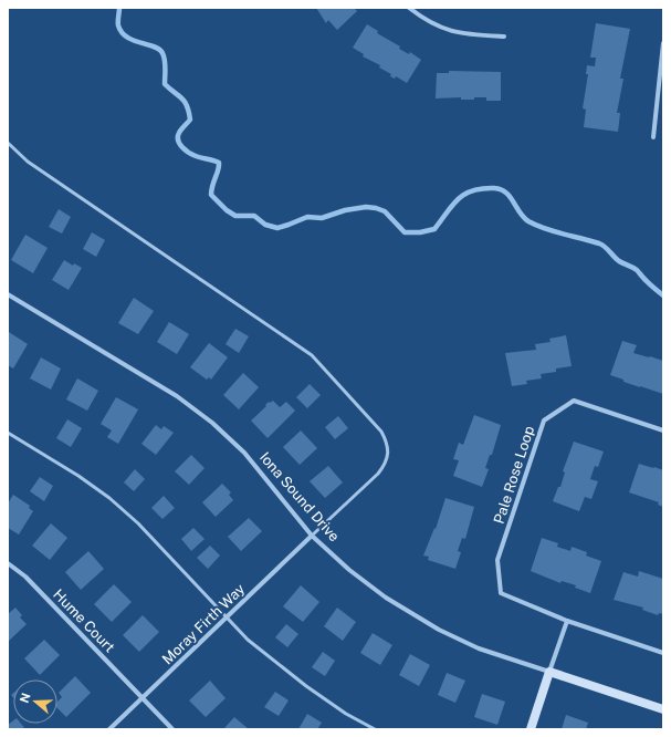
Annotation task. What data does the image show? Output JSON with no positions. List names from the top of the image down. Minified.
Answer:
{"streets":{"street":["Pale Rose Loop","Iona Sound Drive","Hume Court","Moray Firth Way"]},"crossings":[["Iona Sound Drive","Moray Firth Way"],["Hume Court","Moray Firth Way"]],"north":"left"}
